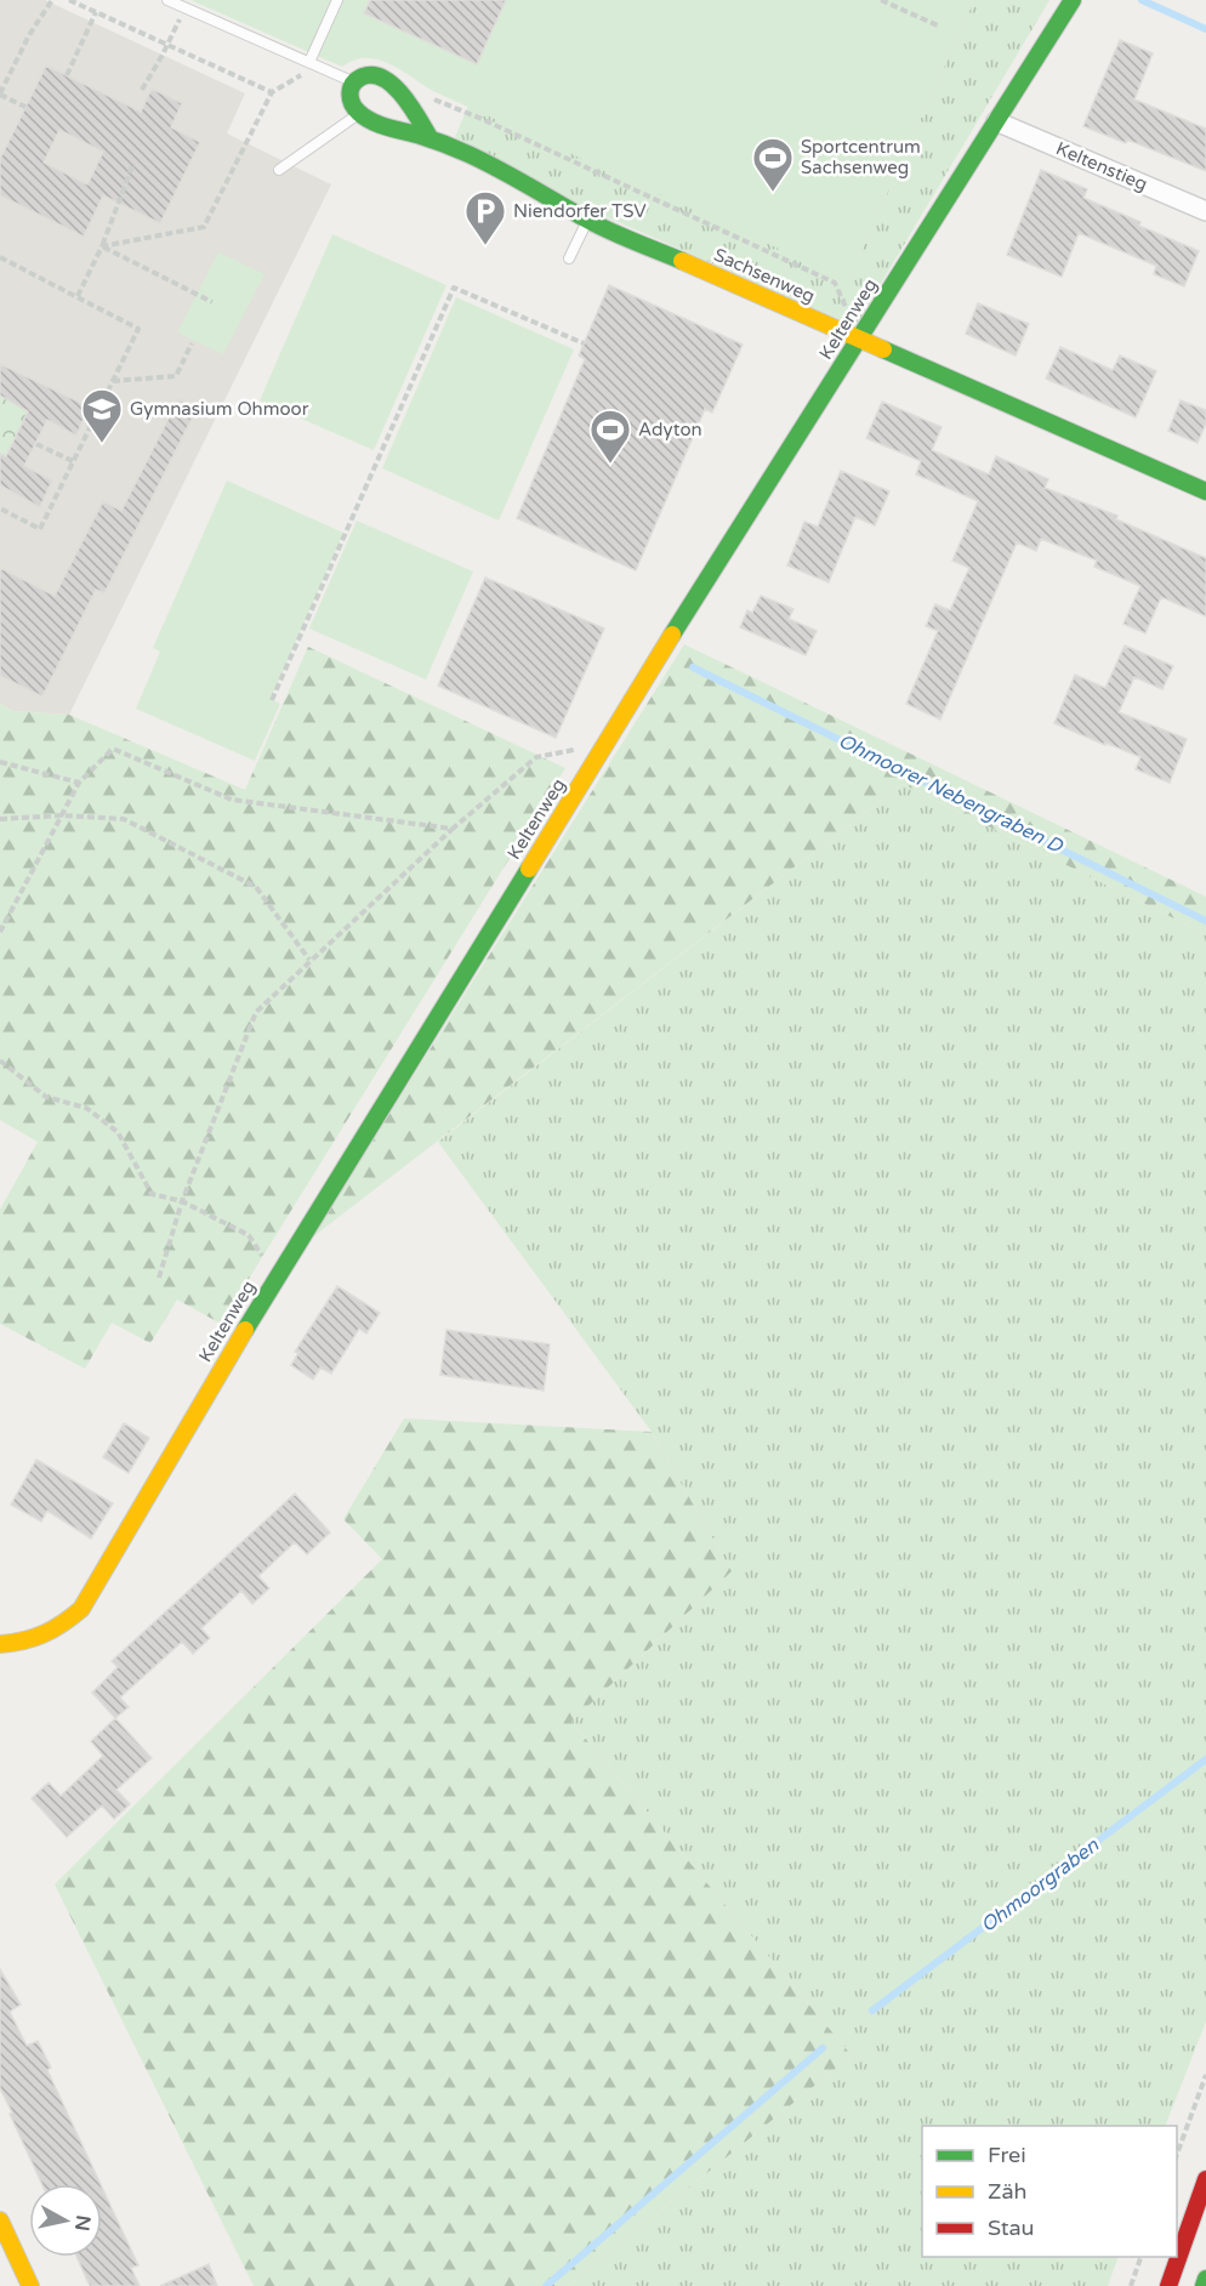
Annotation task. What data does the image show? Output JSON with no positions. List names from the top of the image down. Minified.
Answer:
{"streets":{"street":["Keltenstieg","Sachsenweg","Keltenweg"]},"crossings":[["Keltenstieg","Keltenweg"],["Sachsenweg","Keltenweg"]],"water":["Ohmoorer Nebengraben D","Ohmoorgraben"],"places":{"sports":["Sportcentrum Sachsenweg","Adyton"],"parking":["Niendorfer TSV"],"school or university":["Gymnasium Ohmoor"]},"legend":["Frei","Zäh","Stau"],"north":"right"}
